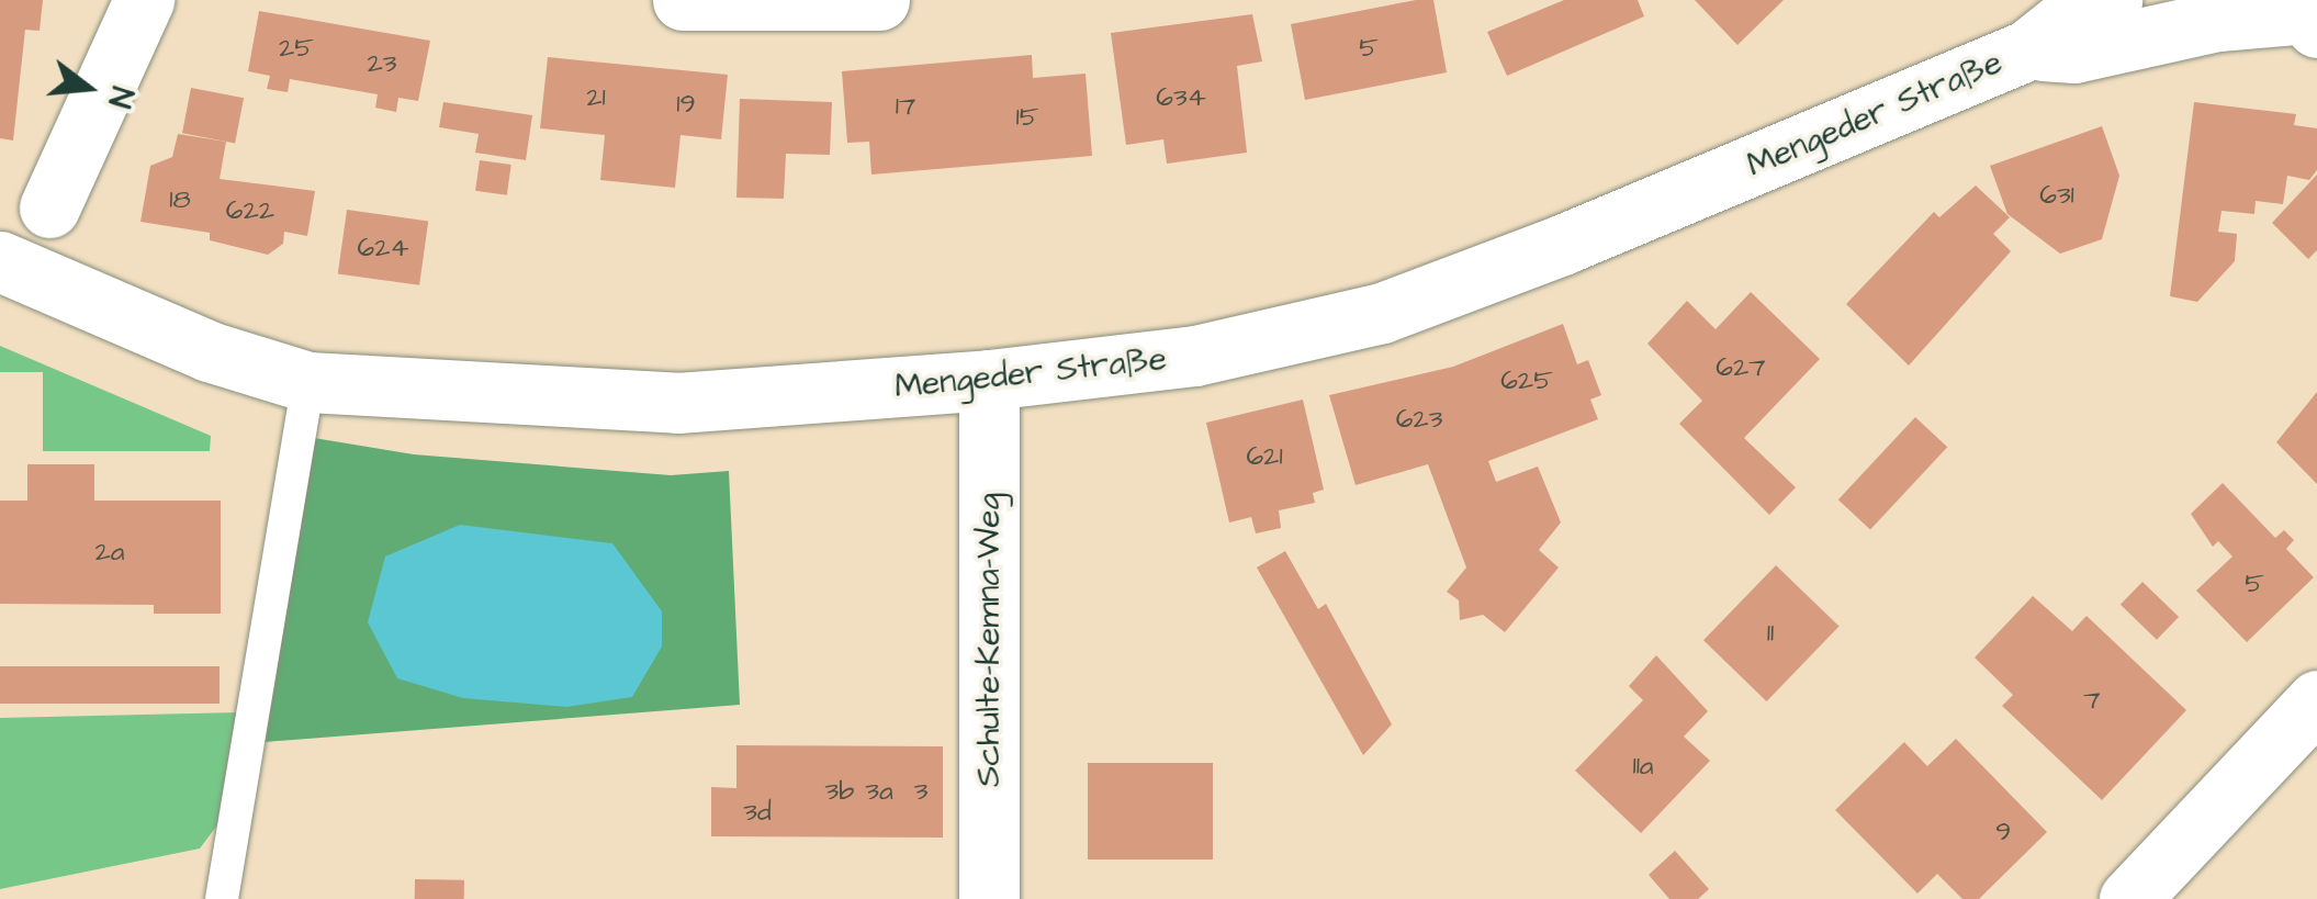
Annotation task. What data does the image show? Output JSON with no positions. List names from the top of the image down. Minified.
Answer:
{"streets":{"street":["Mengeder Straße","Schulte-Kemna-Weg"]},"crossings":[["Mengeder Straße","Schulte-Kemna-Weg"]],"house_numbers":["25","5","23","21","634","19","17","15","631","18","622","624","627","625","623","621","2a","5","11","7","11a","3b","3a","3","3d","9"],"north":"right"}
